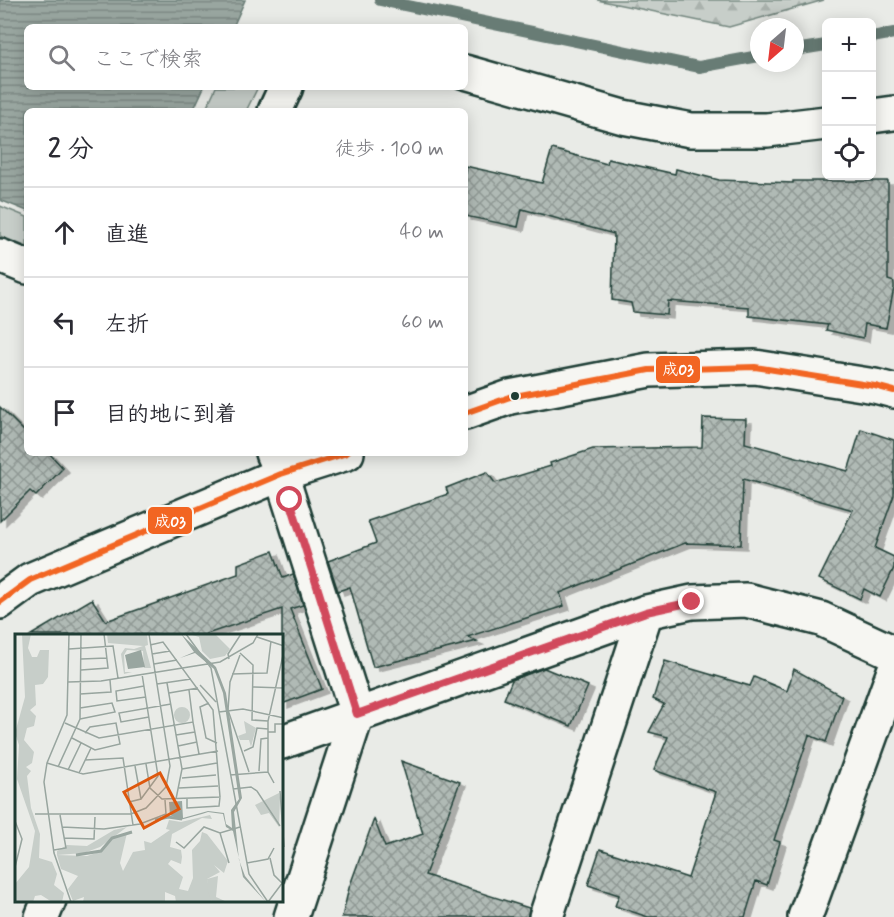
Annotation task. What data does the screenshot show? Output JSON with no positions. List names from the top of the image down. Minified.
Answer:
{"lines":["transit line 成03"],"north":"bottom left","page":{"map_buttons":["+","−"],"search":"ここで検索","heading":["2 分","徒歩 · 100 m"],"list":[["直進","40 m"],["左折","60 m"],"目的地に到着"]}}
